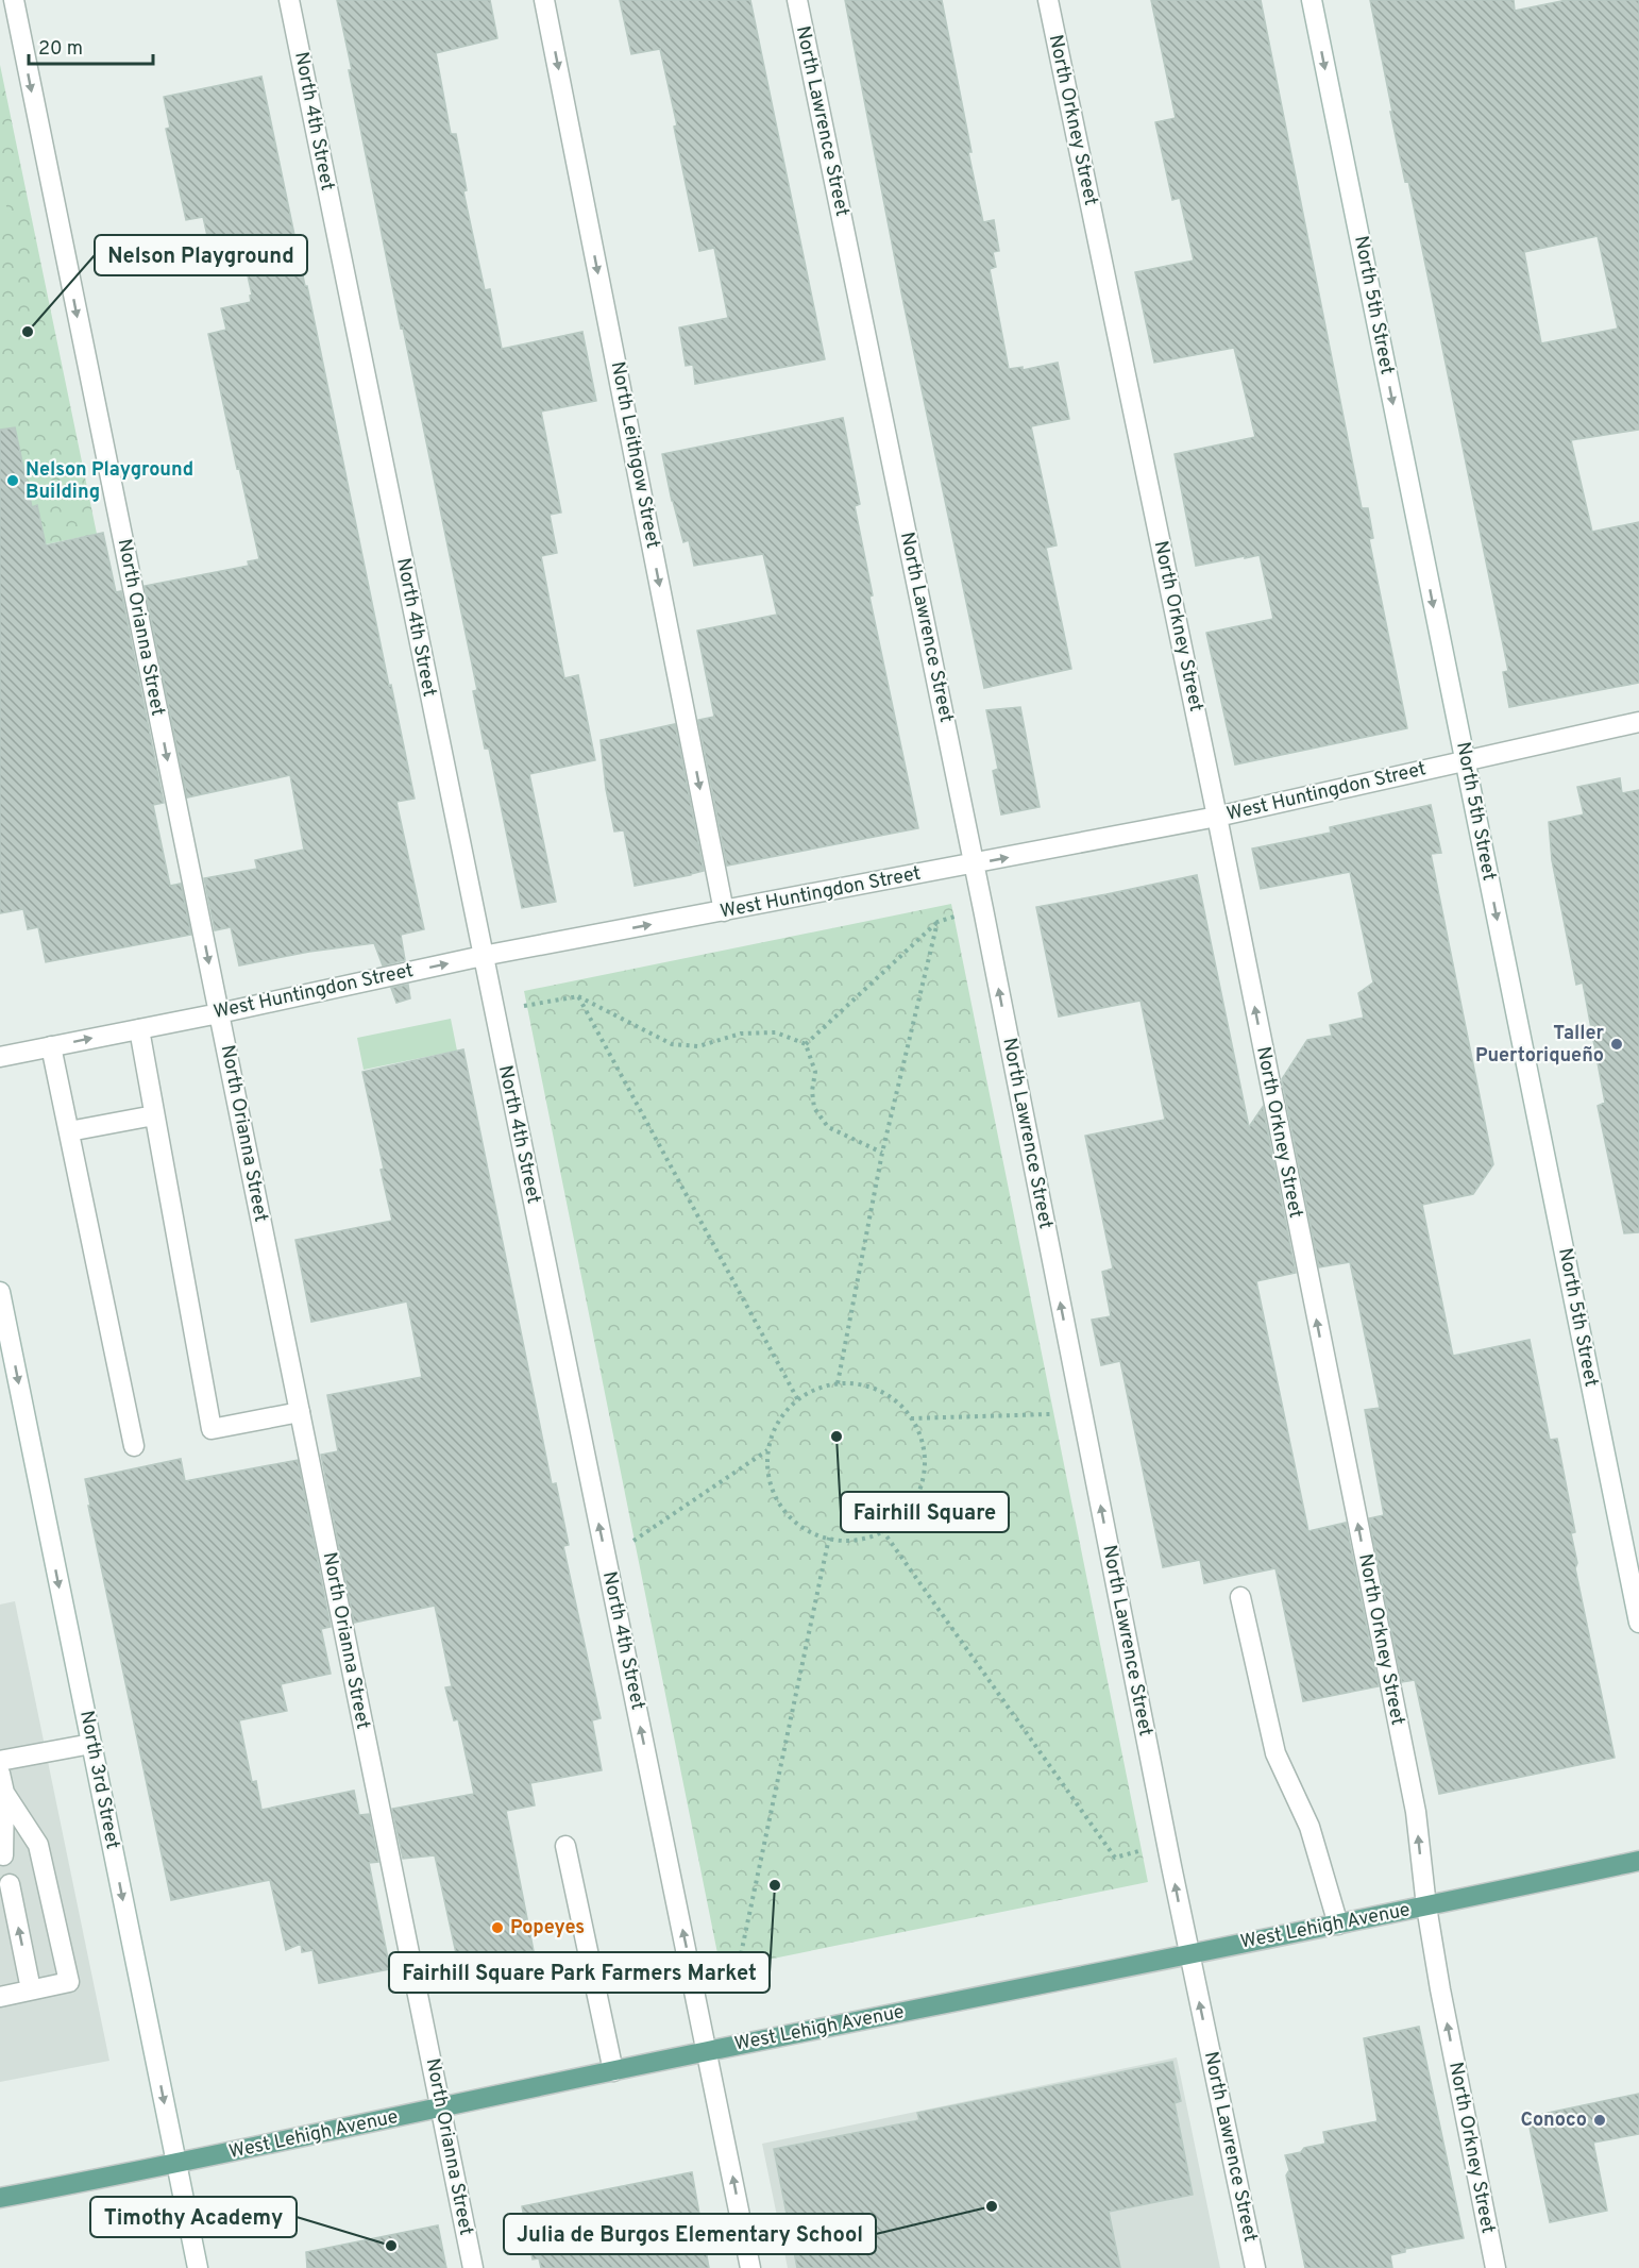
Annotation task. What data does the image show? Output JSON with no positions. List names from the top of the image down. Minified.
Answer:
{"streets":{"main road":["West Lehigh Avenue"],"street":["North Orkney Street","North 4th Street","North Lawrence Street","North 5th Street","North Leithgow Street","North Orianna Street","West Huntingdon Street","North 3rd Street"]},"crossings":[["North Orkney Street","West Huntingdon Street"],["North Orkney Street","West Lehigh Avenue"],["North 4th Street","West Huntingdon Street"],["North 4th Street","West Lehigh Avenue"],["North Lawrence Street","West Huntingdon Street"],["North Lawrence Street","West Lehigh Avenue"],["North 5th Street","West Huntingdon Street"],["North Leithgow Street","West Huntingdon Street"],["North Orianna Street","West Huntingdon Street"],["North Orianna Street","West Lehigh Avenue"],["North 3rd Street","West Lehigh Avenue"]],"one_way":["North Orkney Street","North 4th Street","North Lawrence Street","North 5th Street","North Leithgow Street","North Orianna Street","West Huntingdon Street"],"places":["Nelson Playground","Nelson Playground Building","Taller Puertoriqueño","Fairhill Square","Fairhill Square Park Farmers Market","Popeyes","Conoco","Julia de Burgos Elementary School","Timothy Academy"],"scale_bar":"20 m"}
